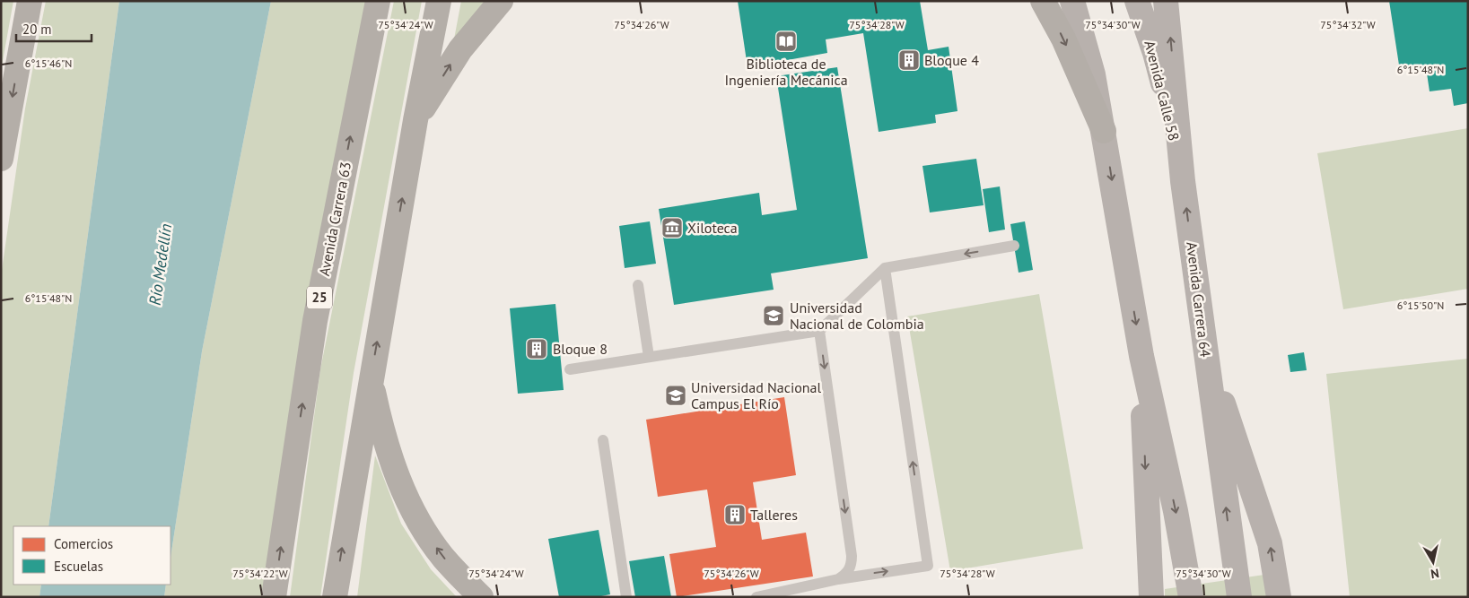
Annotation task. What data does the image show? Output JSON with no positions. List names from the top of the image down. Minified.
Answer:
{"streets":{"highway":["Avenida Carrera 63","25"],"main road":["Avenida Calle 58","Avenida Carrera 64"]},"crossings":[["Avenida Calle 58","Avenida Carrera 64"]],"water":["Río Medellín"],"places":{"library":["Biblioteca de Ingeniería Mecánica"],"building":["Bloque 4","Bloque 8","Talleres"],"museum":["Xiloteca"],"school or university":["Universidad Nacional de Colombia","Universidad Nacional Campus El Río"]},"legend":["Comercios","Escuelas"],"scale_bar":"20 m","north":"bottom","coordinates":["75°34'24\"W","75°34'26\"W","75°34'28\"W","75°34'30\"W","75°34'32\"W","6°15'46\"N","6°15'48\"N","6°15'50\"N","75°34'22\"W"]}
